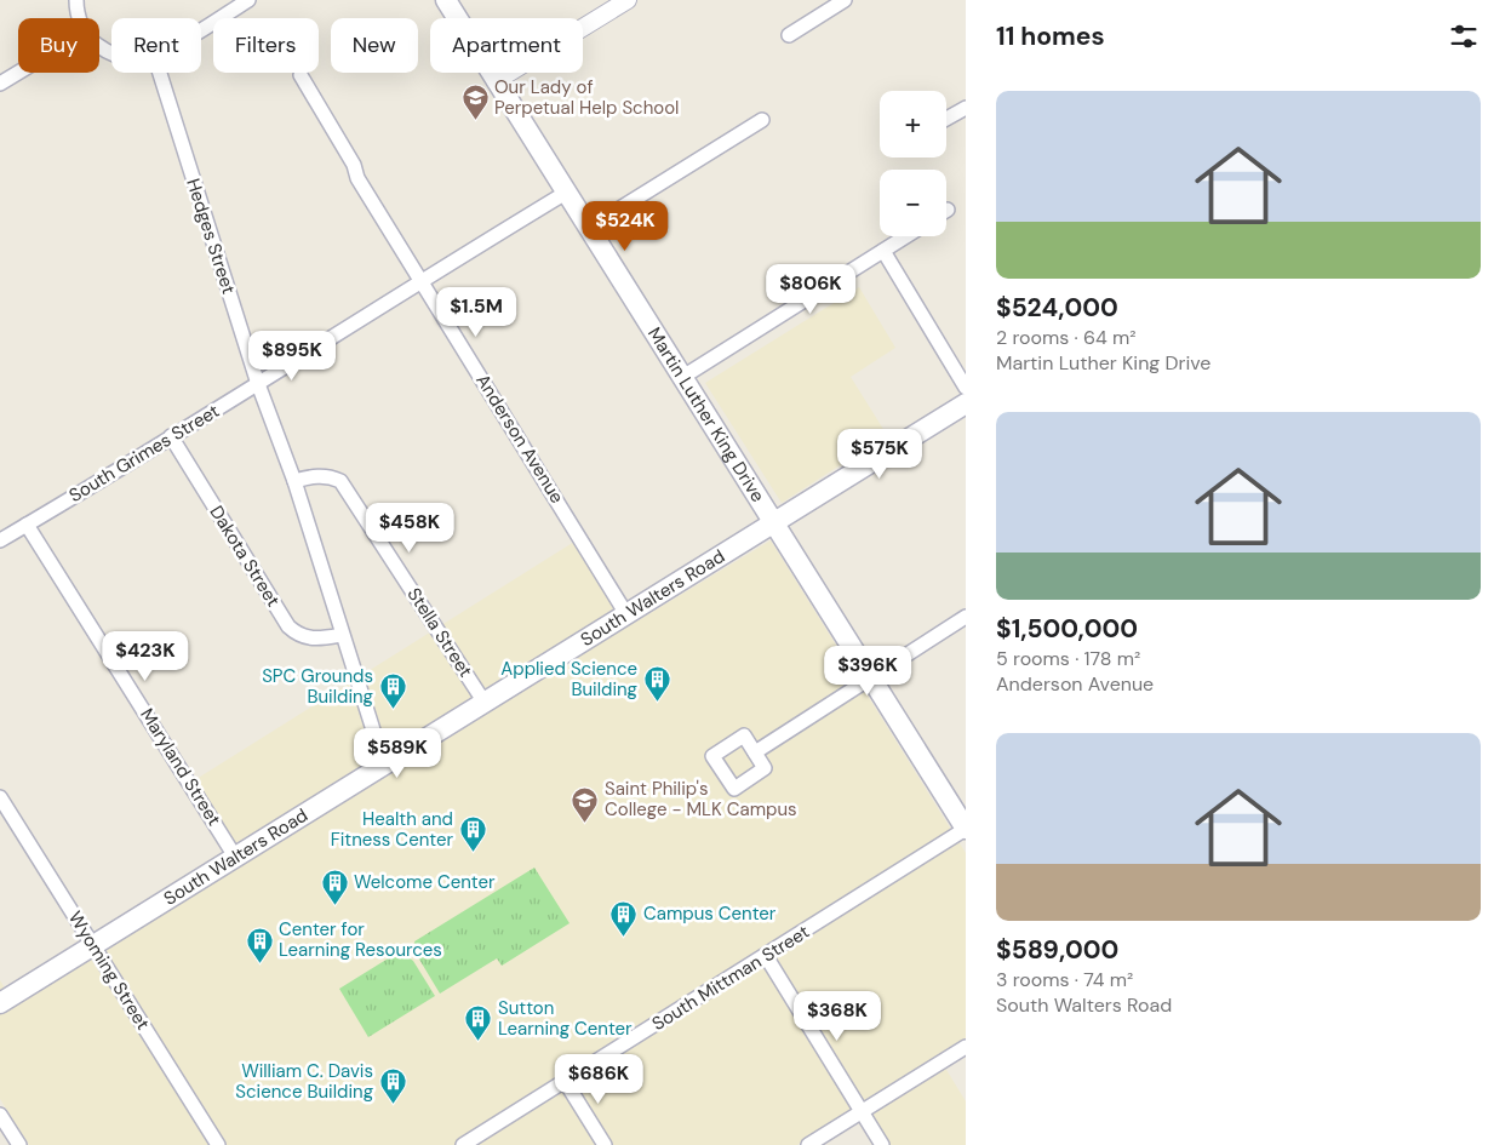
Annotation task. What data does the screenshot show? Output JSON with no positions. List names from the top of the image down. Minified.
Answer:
{"streets":{"main road":["Martin Luther King Drive","South Walters Road"],"street":["Hedges Street","Anderson Avenue","South Grimes Street","Dakota Street","Stella Street","Maryland Street","Wyoming Street","South Mittman Street"]},"crossings":[["Hedges Street","South Grimes Street"],["Hedges Street","Dakota Street"],["Hedges Street","South Walters Road"],["Hedges Street","Stella Street"],["Martin Luther King Drive","South Grimes Street"],["Martin Luther King Drive","South Walters Road"],["Martin Luther King Drive","South Mittman Street"],["Anderson Avenue","South Grimes Street"],["Anderson Avenue","South Walters Road"],["South Grimes Street","Dakota Street"],["South Grimes Street","Maryland Street"],["South Walters Road","Stella Street"],["South Walters Road","Maryland Street"],["South Walters Road","Wyoming Street"]],"places":{"school or university":["Our Lady of Perpetual Help School","Saint Philip's College - MLK Campus"],"building":["Applied Science Building","SPC Grounds Building","Health and Fitness Center","Welcome Center","Campus Center","Center for Learning Resources","Sutton Learning Center","William C. Davis Science Building"]},"page":{"heading":"11 homes","chip":["Buy","Rent","Filters","New","Apartment"],"list":[{"name":"$524,000","note":"2 rooms · 64 m² · Martin Luther King Drive"},{"name":"$1,500,000","note":"5 rooms · 178 m² · Anderson Avenue"},{"name":"$589,000","note":"3 rooms · 74 m² · South Walters Road"}],"map_buttons":["+","−"],"price":["$524K","$806K","$1.5M","$895K","$575K","$458K","$423K","$396K","$589K","$368K","$686K"]}}
